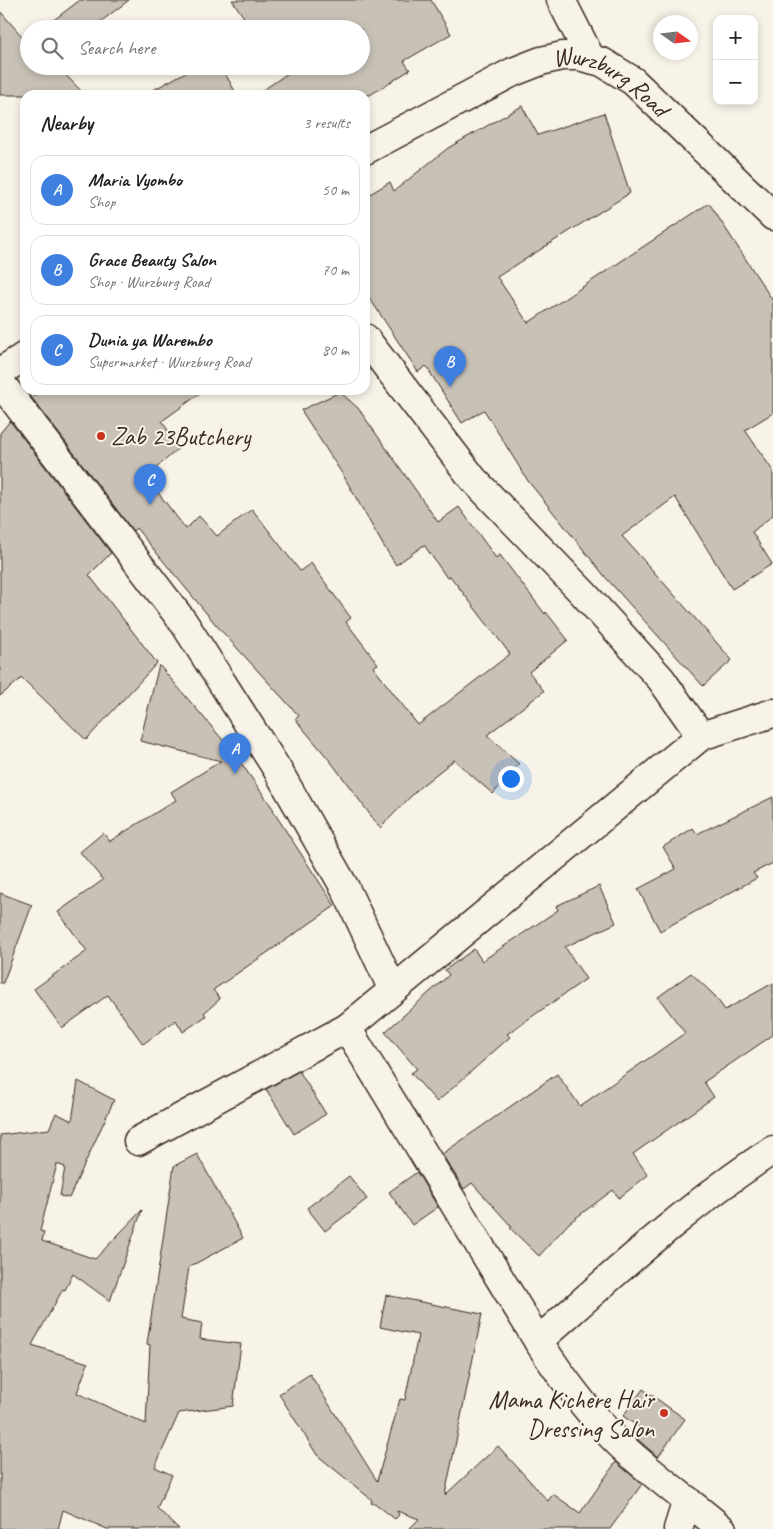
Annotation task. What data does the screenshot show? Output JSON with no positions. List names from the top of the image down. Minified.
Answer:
{"streets":{"street":["Wurzburg Road"]},"places":["Zab 23Butchery","Mama Kichere Hair Dressing Salon"],"north":"right","page":{"map_buttons":["+","−"],"search":"Search here","heading":["Nearby","3 results"],"list":[{"mark":"A","name":"Maria Vyombo","note":"Shop","value":"50 m"},{"mark":"B","name":"Grace Beauty Salon","note":"Shop · Wurzburg Road","value":"70 m"},{"mark":"C","name":"Dunia ya Warembo","note":"Supermarket · Wurzburg Road","value":"80 m"}],"pins":["B","C","A"]}}
